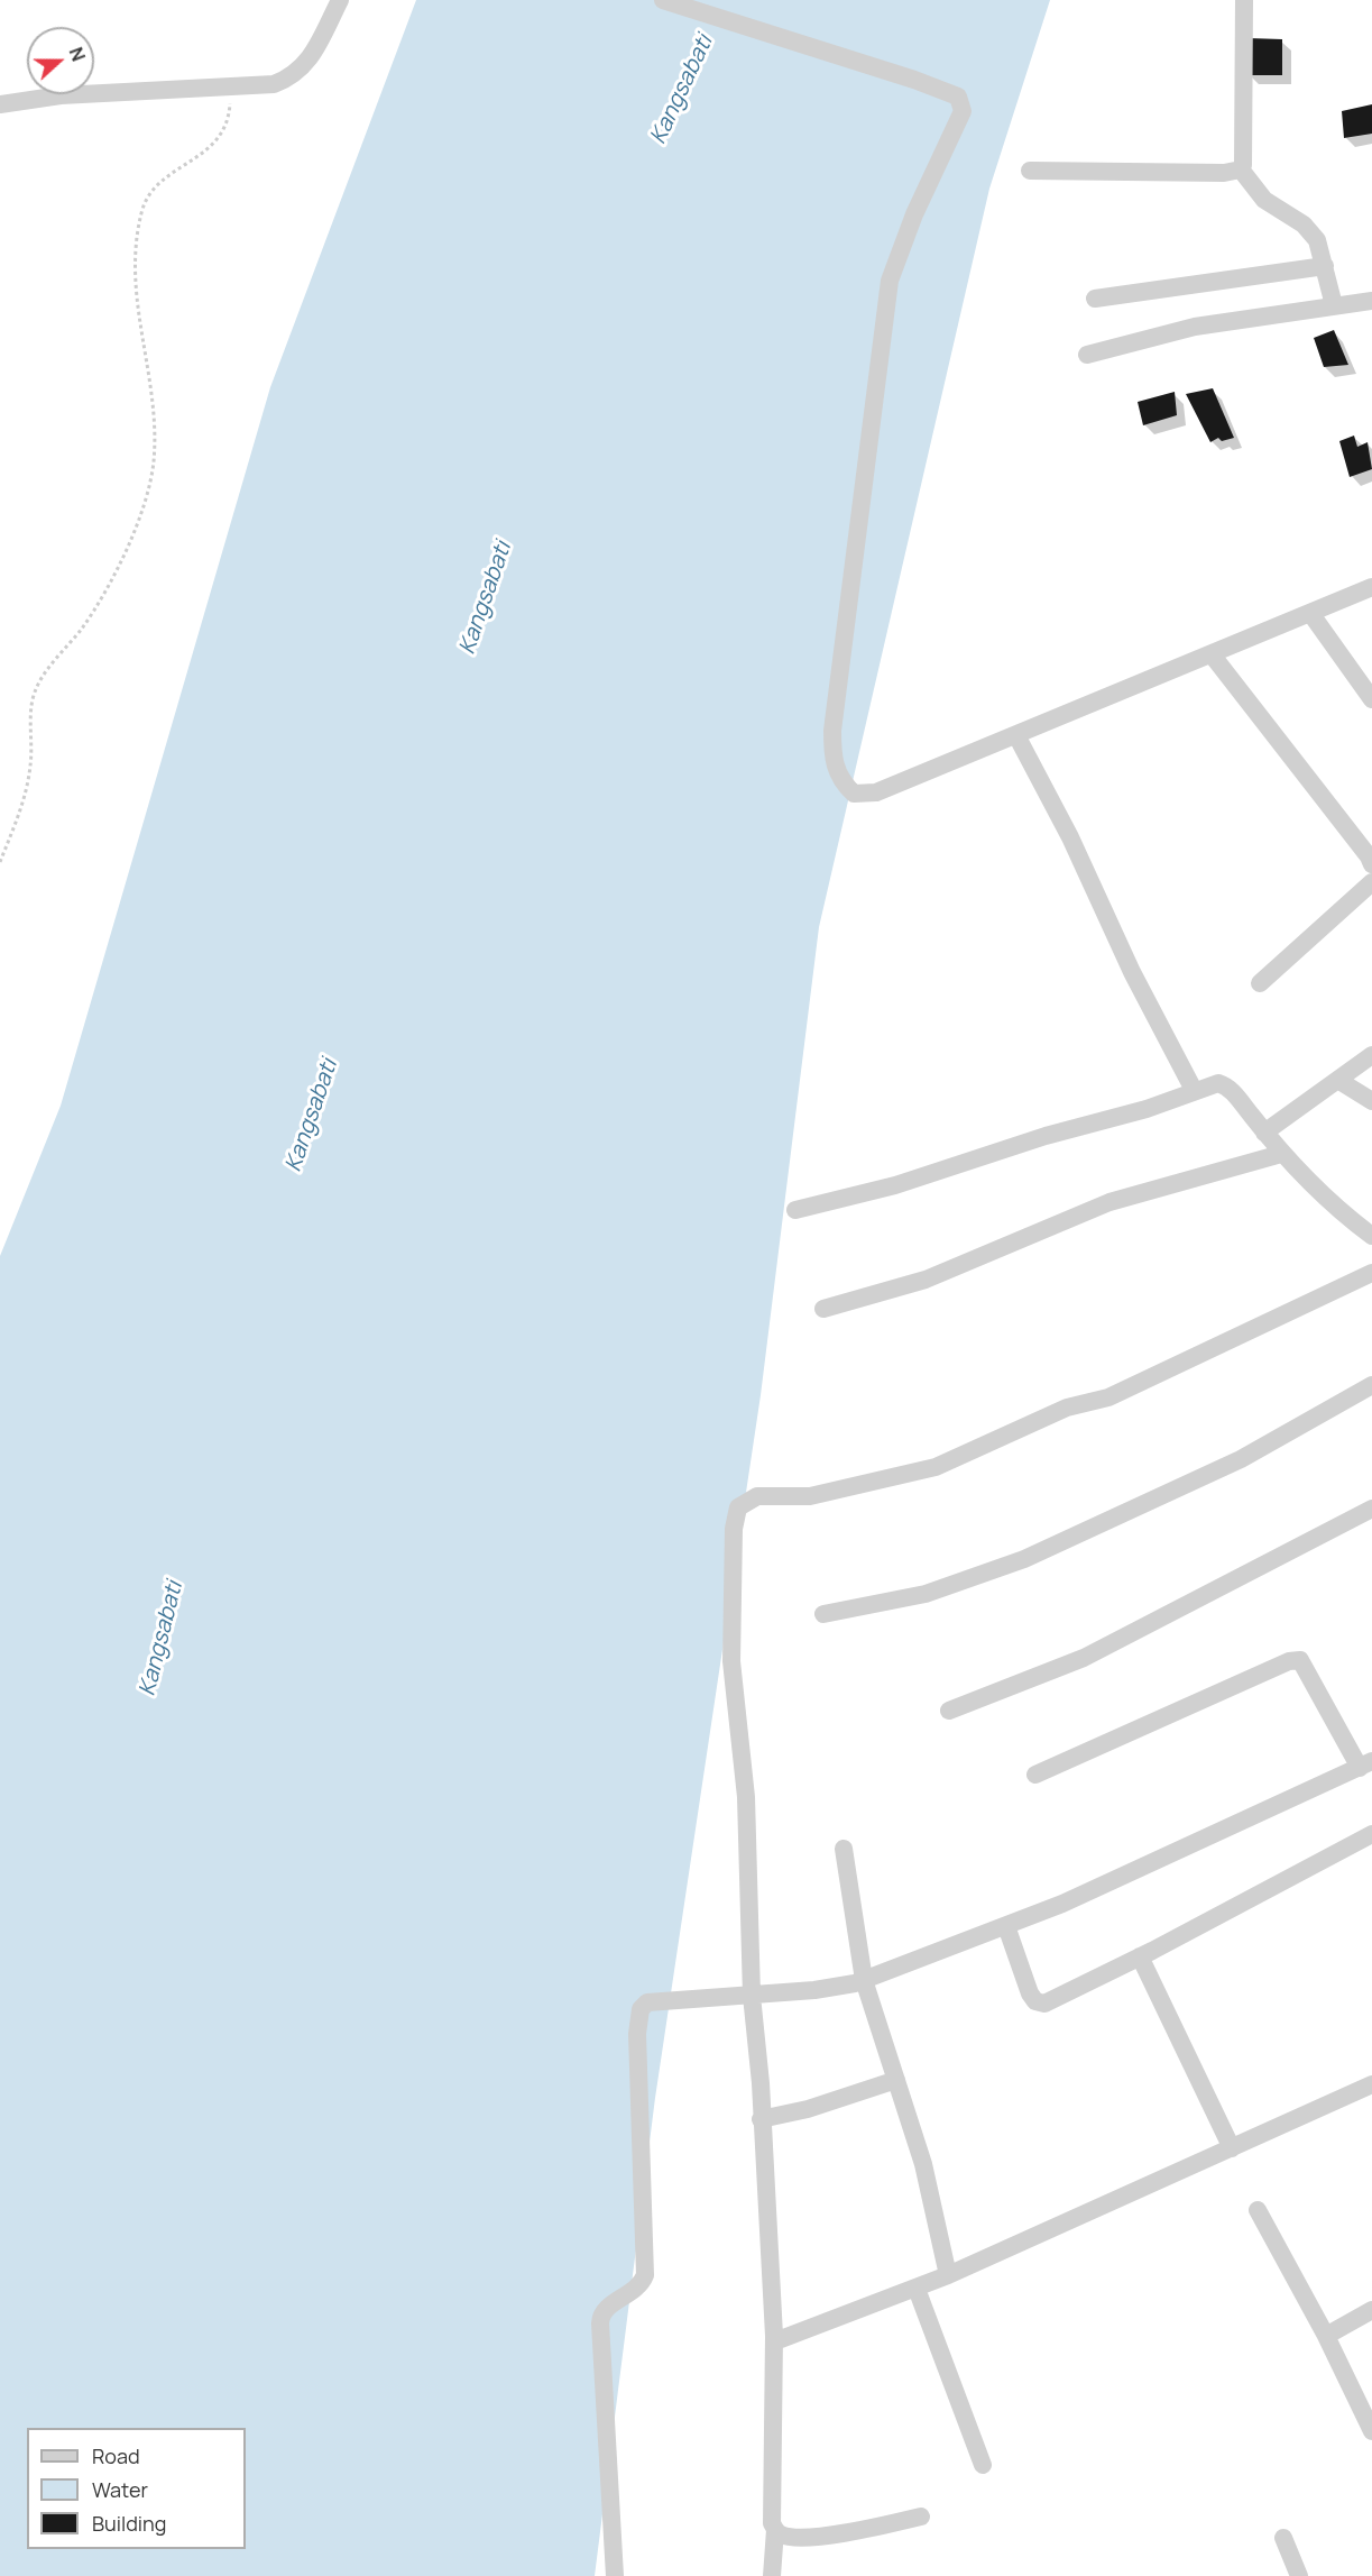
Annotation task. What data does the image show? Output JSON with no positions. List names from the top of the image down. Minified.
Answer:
{"water":["Kangsabati"],"legend":["Road","Water","Building"],"north":"right"}
